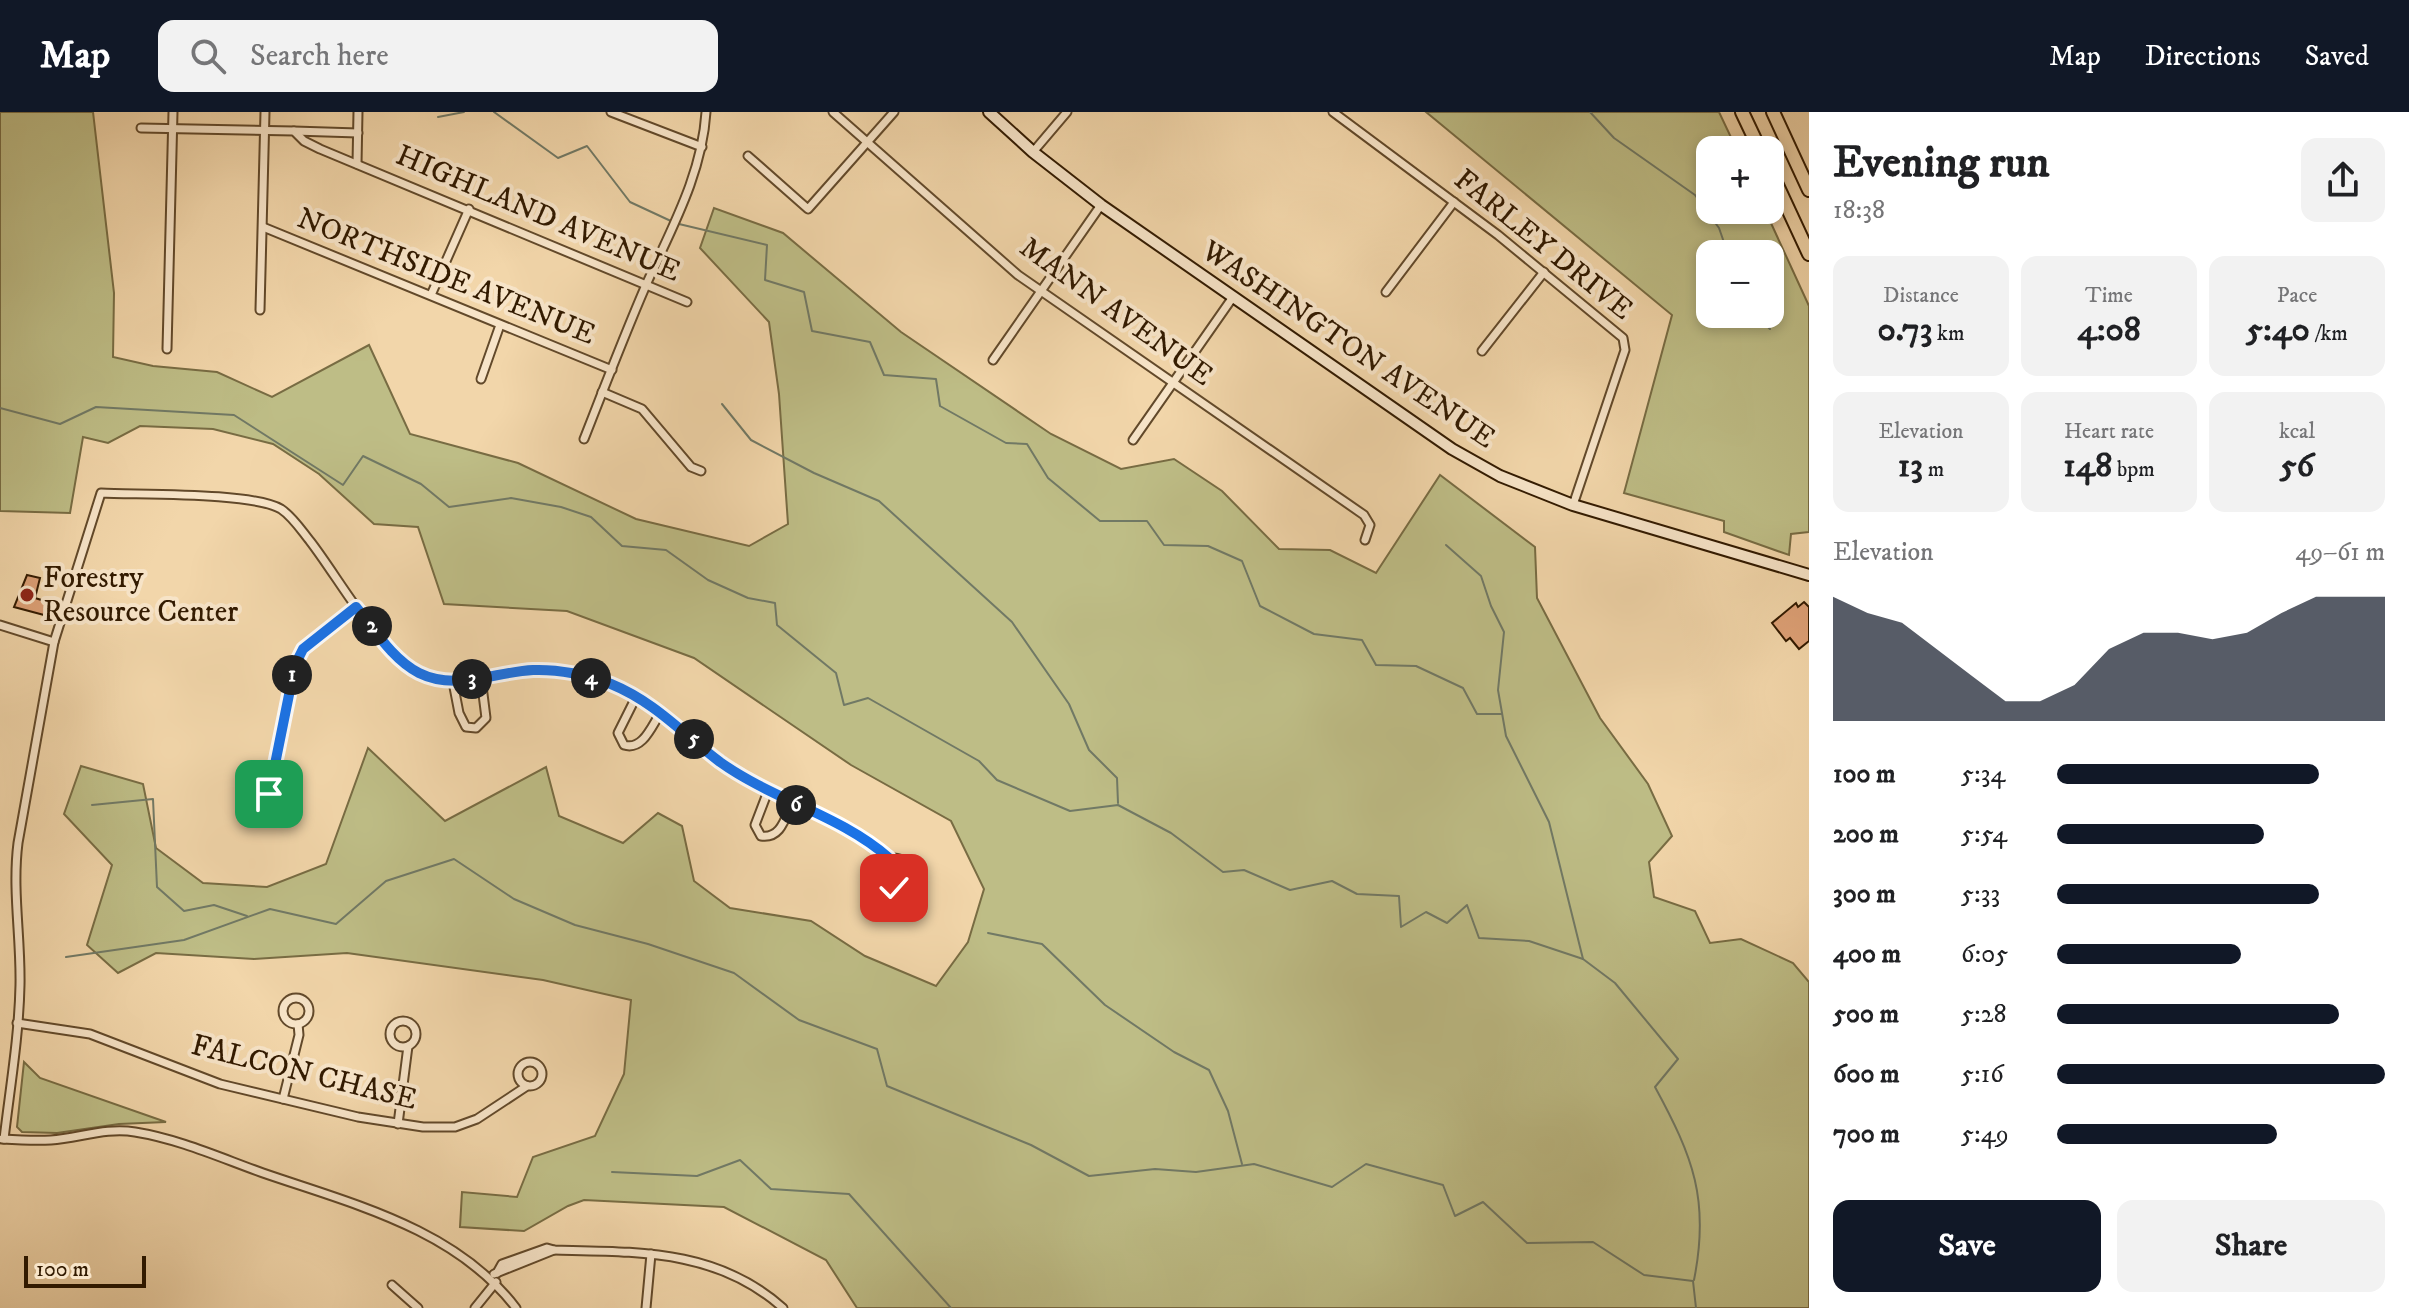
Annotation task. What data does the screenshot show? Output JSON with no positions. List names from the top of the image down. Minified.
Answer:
{"streets":{"street":["HIGHLAND AVENUE","FARLEY DRIVE","NORTHSIDE AVENUE","MANN AVENUE","WASHINGTON AVENUE","FALCON CHASE"]},"crossings":[["FARLEY DRIVE","WASHINGTON AVENUE"]],"places":["Forestry Resource Center"],"scale_bar":"100 m","page":{"header":"Map","search":"Search here","nav":["Map","Directions","Saved"],"heading":["Evening run","18:38"],"map_buttons":["+","−"],"stats":[["Distance","0.73 km"],["Time","4:08"],["Pace","5:40 /km"],["Elevation","13 m"],["Heart rate","148 bpm"],["kcal","56"]],"chart":["Elevation","49–61 m"],"pins":["2","1","4","3","5","6"],"list":[{"name":"100 m","note":"5:34"},{"name":"200 m","note":"5:54"},{"name":"300 m","note":"5:33"},{"name":"400 m","note":"6:05"},{"name":"500 m","note":"5:28"},{"name":"600 m","note":"5:16"},{"name":"700 m","note":"5:49"}],"buttons":["Save","Share"],"scale":"100 m"}}
